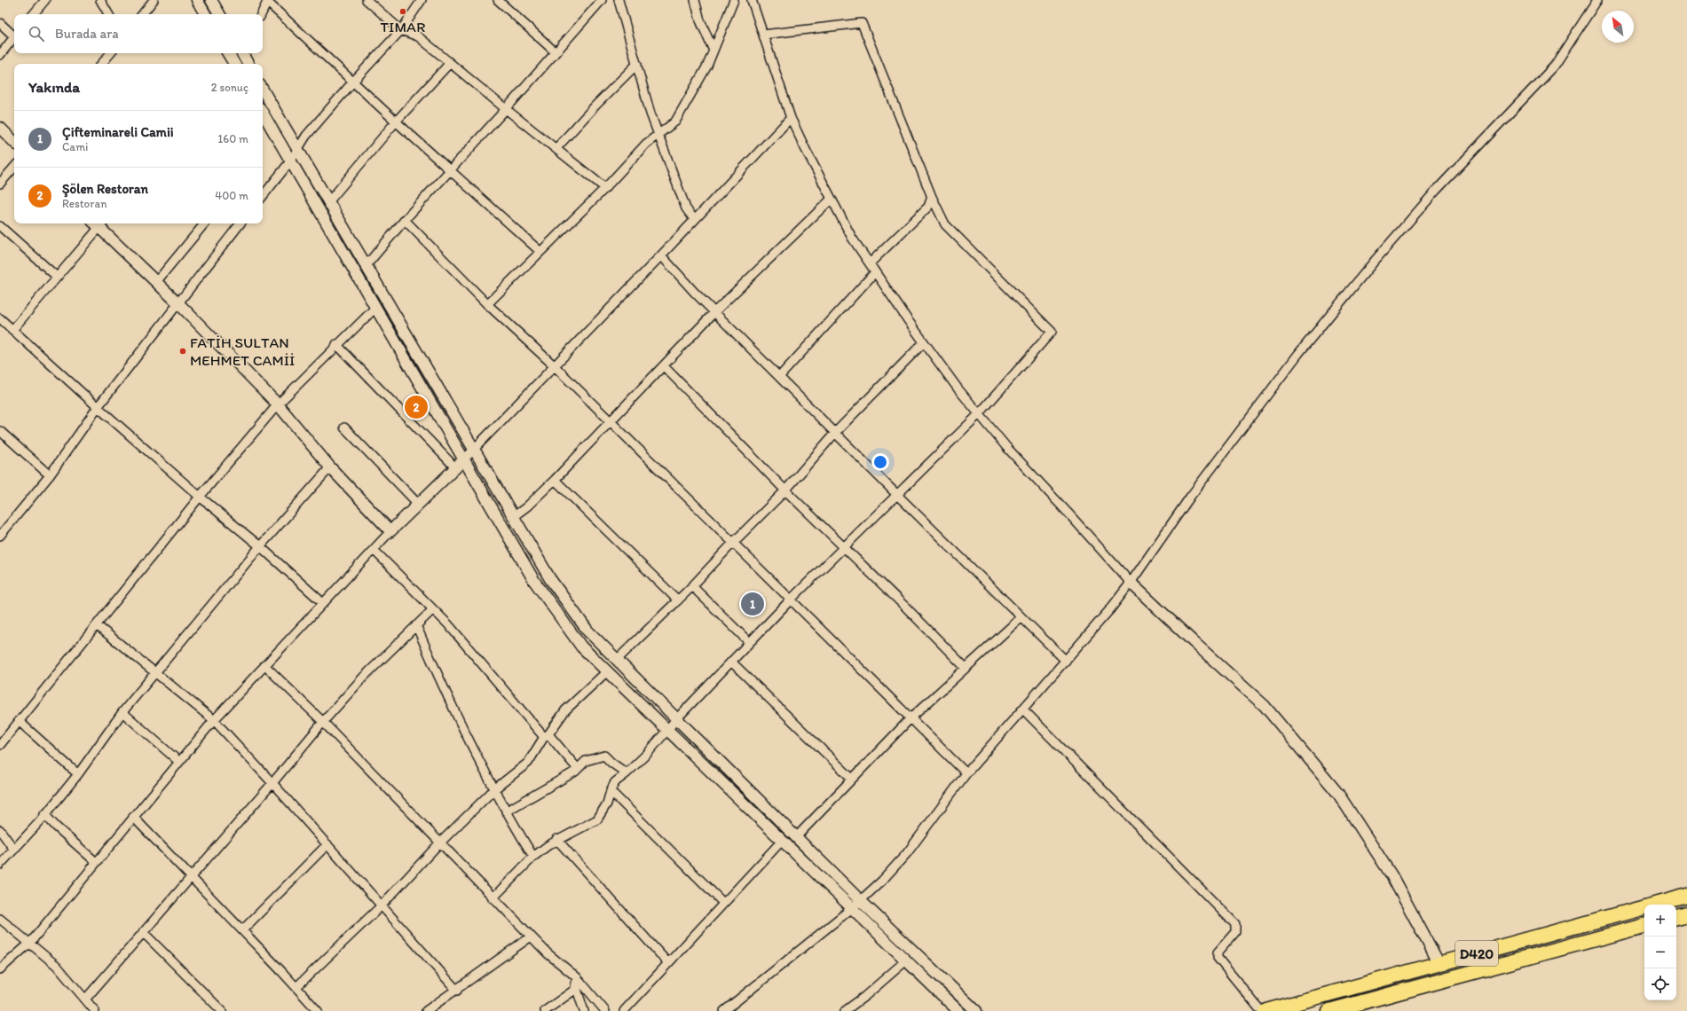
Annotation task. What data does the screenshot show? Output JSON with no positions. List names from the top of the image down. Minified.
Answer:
{"streets":{"highway":["D420"]},"places":["TIMAR","FATİH SULTAN MEHMET CAMİİ"],"north":"top left","page":{"search":"Burada ara","heading":["Yakında","2 sonuç"],"list":[{"mark":"1","name":"Çifteminareli Camii","note":"Cami","value":"160 m"},{"mark":"2","name":"Şölen Restoran","note":"Restoran","value":"400 m"}],"pins":["2","1"],"map_buttons":["+","−"]}}
